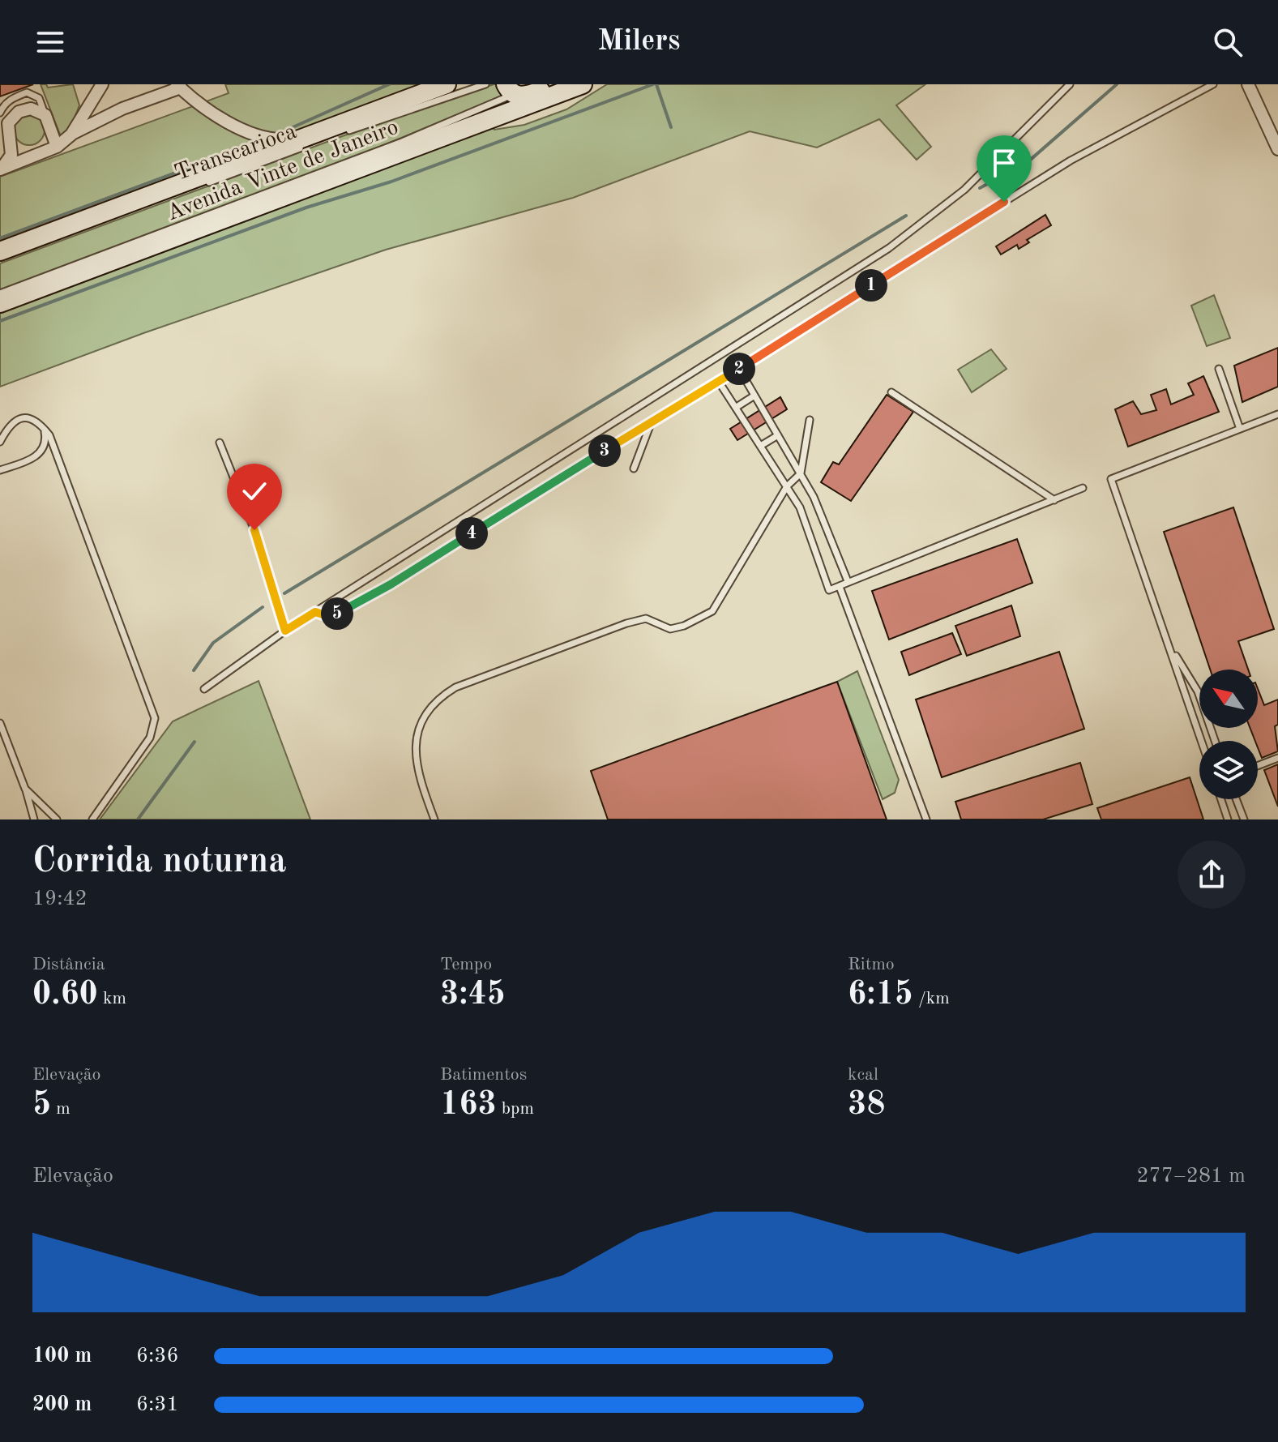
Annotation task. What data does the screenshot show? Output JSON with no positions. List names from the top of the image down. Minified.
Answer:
{"streets":{"street":["Avenida Vinte de Janeiro"],"lane":["Transcarioca"]},"crossings":[["Transcarioca","Avenida Vinte de Janeiro"]],"north":"top left","page":{"header":"Milers","pins":["1","2","3","4","5"],"heading":["Corrida noturna","19:42"],"stats":[["Distância","0.60 km"],["Tempo","3:45"],["Ritmo","6:15 /km"],["Elevação","5 m"],["Batimentos","163 bpm"],["kcal","38"]],"chart":["Elevação","277–281 m"],"list":[{"name":"100 m","note":"6:36"},{"name":"200 m","note":"6:31"}]}}
